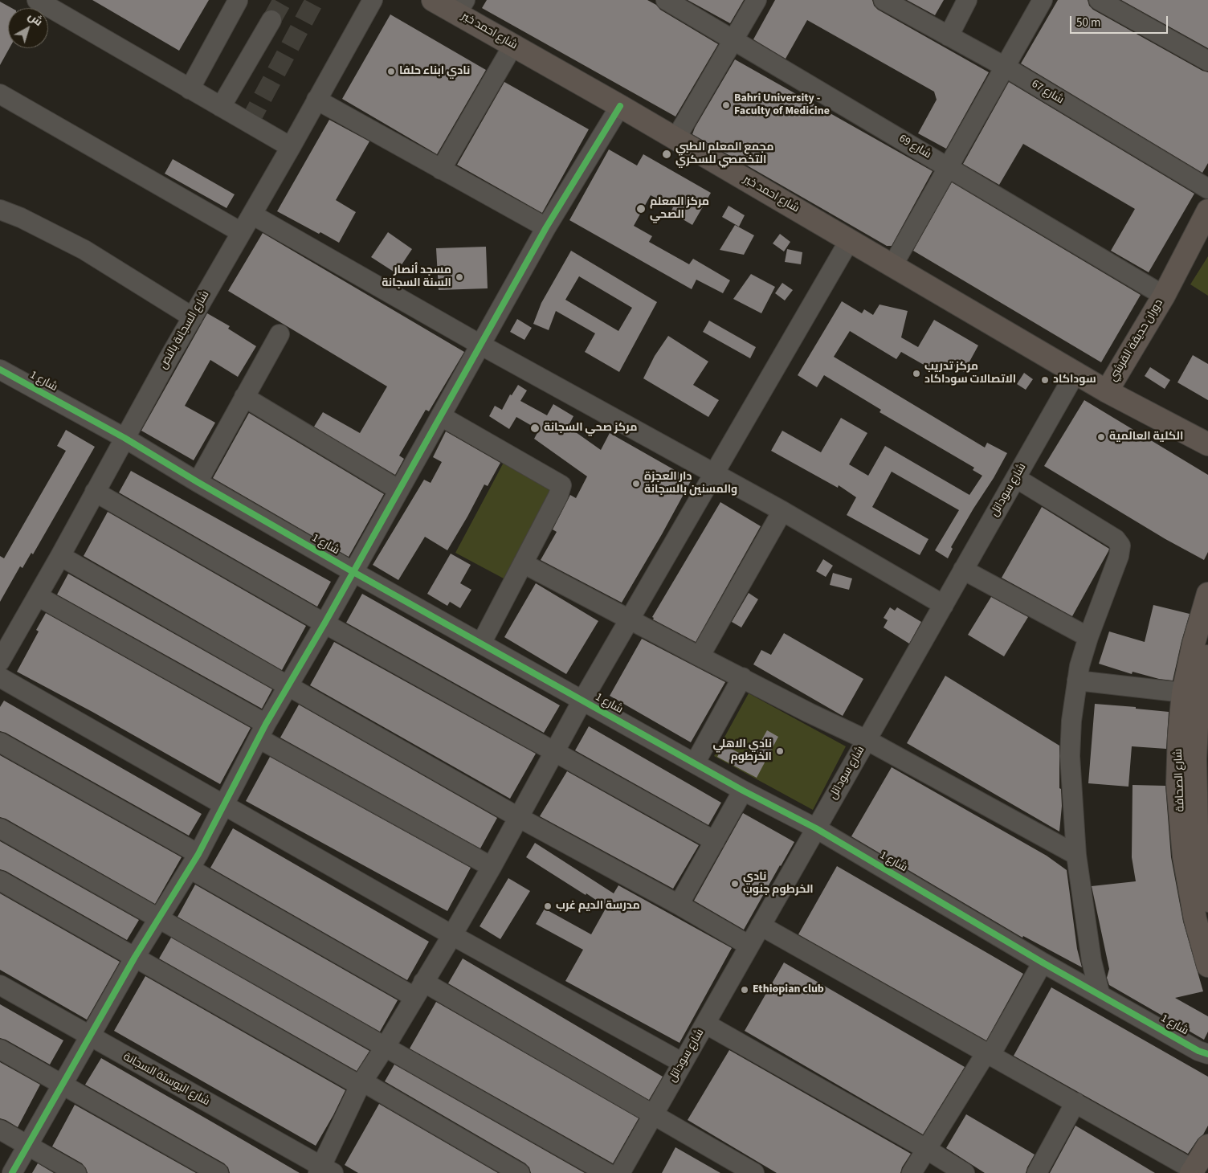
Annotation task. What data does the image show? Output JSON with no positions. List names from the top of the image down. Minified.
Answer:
{"streets":{"main road":["شارع احمد خير","دوران حديقة القرشي","شارع الصحافة"],"street":["شارع 67","شارع 69","شارع السجانة بالنص","شارع 1","شارع سوداتل","شارع البوستة السجانة"]},"crossings":[["شارع احمد خير","دوران حديقة القرشي"],["شارع احمد خير","شارع سوداتل"],["شارع 69","دوران حديقة القرشي"],["شارع السجانة بالنص","شارع 1"],["شارع 1","شارع سوداتل"]],"places":["نادي ابناء حلفا","Bahri University - Faculty of Medicine","مجمع المعلم الطبي التخصصي للسكري","مركز المعلم الصحي","مسجد أنصار السنة السجانة","مركز تدريب الاتصالات سوداكاد","سوداكاد","مركز صحي السجانة","الكلية العالمية","دار العجزة والمسنين بالسجانة","نادي الاهلي الخرطوم","نادي الخرطوم جنوب","مدرسة الديم غرب","Ethiopian club"],"scale_bar":"50 m","north":"top right"}
